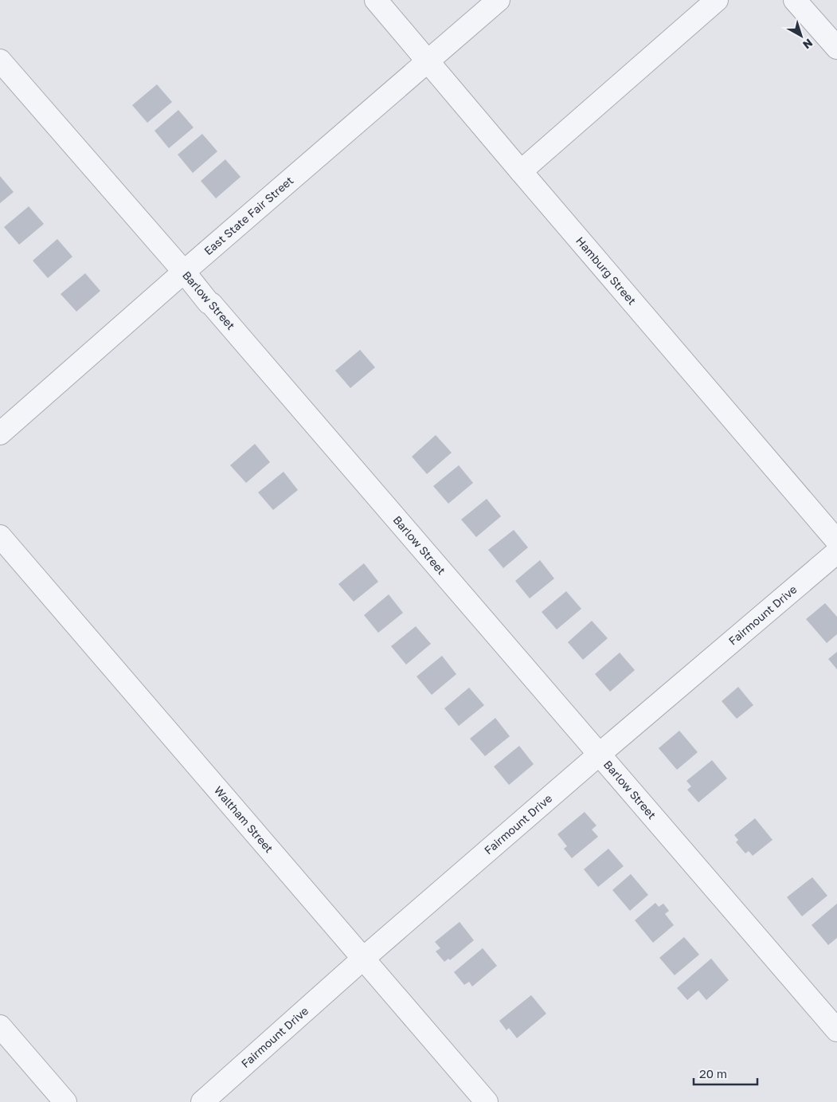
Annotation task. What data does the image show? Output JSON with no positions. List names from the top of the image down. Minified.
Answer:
{"streets":{"street":["East State Fair Street","Hamburg Street","Barlow Street","Fairmount Drive","Waltham Street"]},"crossings":[["East State Fair Street","Hamburg Street"],["East State Fair Street","Barlow Street"],["Barlow Street","Fairmount Drive"],["Fairmount Drive","Waltham Street"]],"scale_bar":"20 m","north":"bottom right"}
